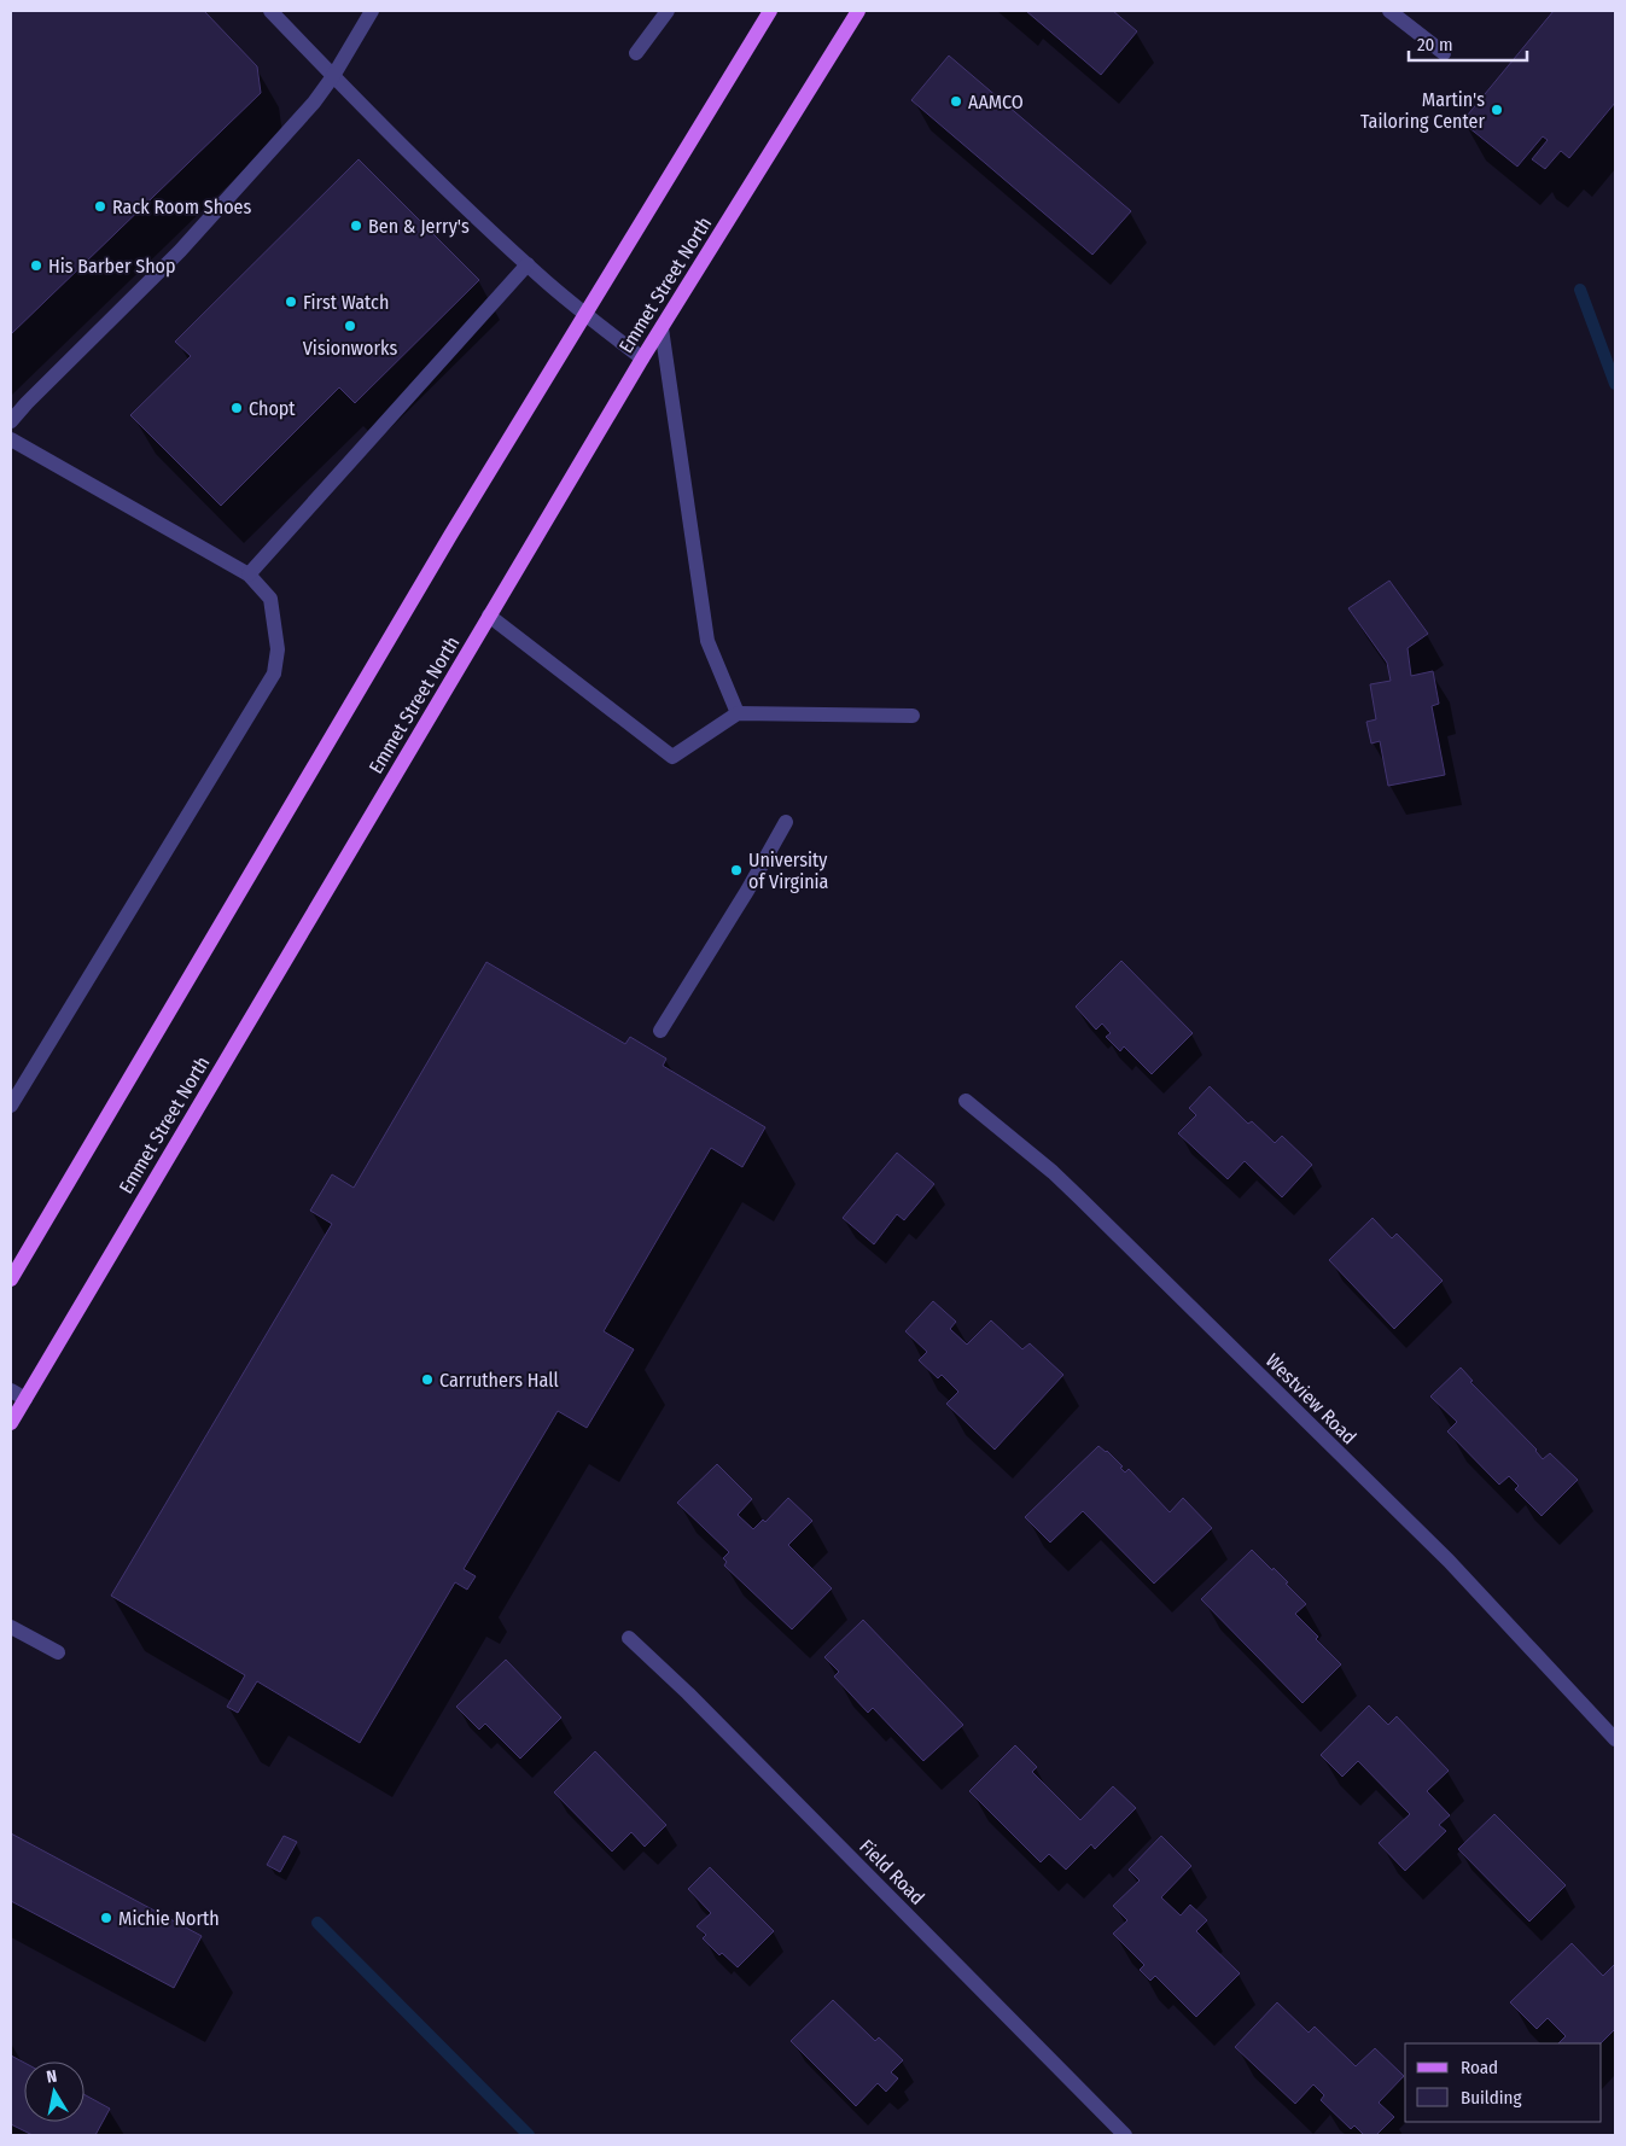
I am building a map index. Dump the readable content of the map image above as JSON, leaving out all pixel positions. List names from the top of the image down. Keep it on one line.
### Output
{"streets":{"main road":["Emmet Street North"],"street":["Westview Road","Field Road"]},"places":["AAMCO","Martin's Tailoring Center","Rack Room Shoes","Ben & Jerry's","His Barber Shop","First Watch","Visionworks","Chopt","University of Virginia","Carruthers Hall","Michie North"],"legend":["Road","Building"],"scale_bar":"20 m","north":"top"}
